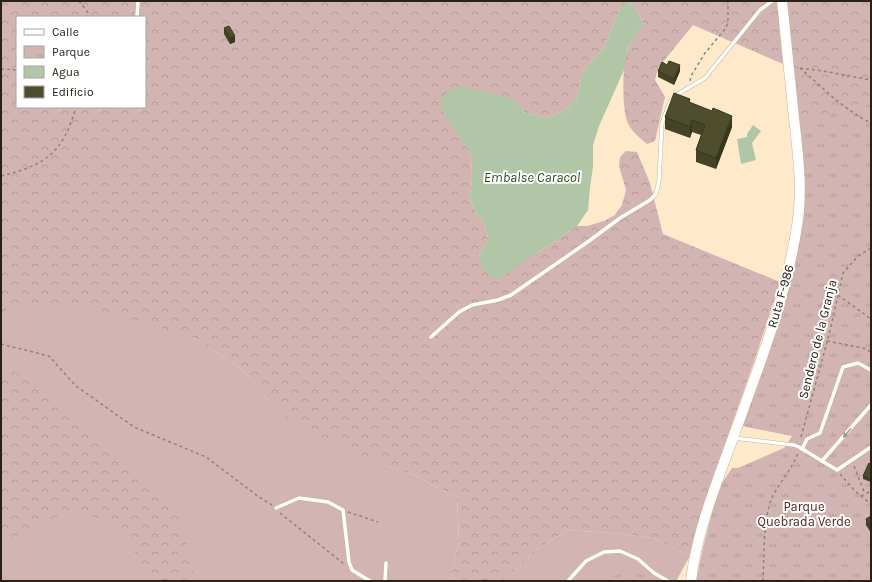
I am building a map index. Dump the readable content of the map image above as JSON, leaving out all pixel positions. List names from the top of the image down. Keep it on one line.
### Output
{"streets":{"main road":["Ruta F-986"],"path":["Sendero de la Granja"]},"water":["Embalse Caracol"],"parks":["Parque Quebrada Verde"],"legend":["Calle","Parque","Agua","Edificio"]}
